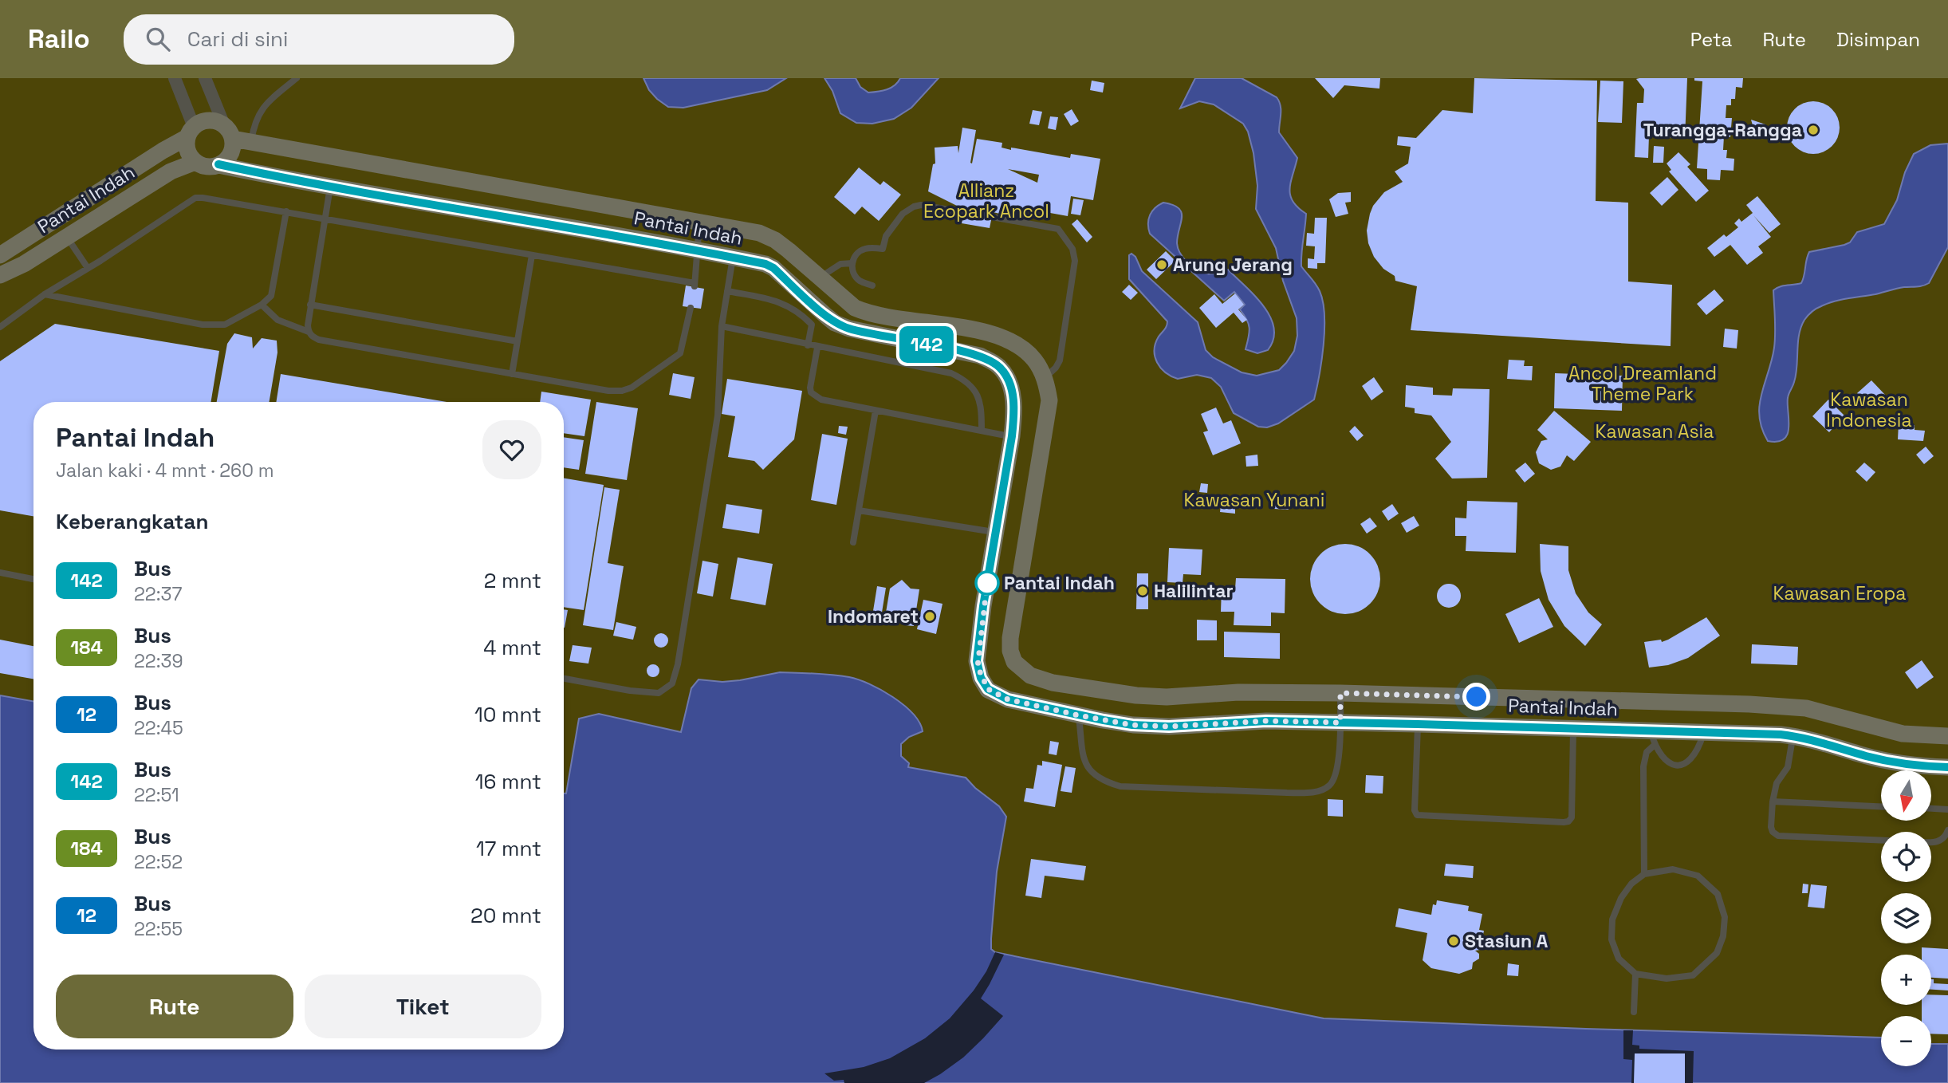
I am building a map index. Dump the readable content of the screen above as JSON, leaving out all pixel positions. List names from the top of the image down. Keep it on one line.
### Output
{"streets":{"street":["Pantai Indah"]},"parks":["Allianz Ecopark Ancol","Ancol Dreamland Theme Park","Kawasan Indonesia","Kawasan Asia","Kawasan Yunani","Kawasan Eropa"],"places":["Turangga-Rangga","Arung Jerang","Pantai Indah","Halilintar","Indomaret","Stasiun A"],"lines":["bus line 142"],"north":"bottom","page":{"header":"Railo","search":"Cari di sini","nav":["Peta","Rute","Disimpan"],"on_map":"142","heading":[["Pantai Indah","Jalan kaki · 4 mnt · 260 m"],"Keberangkatan"],"list":[{"mark":"142","name":"Bus","note":"22:37","value":"2 mnt"},{"mark":"184","name":"Bus","note":"22:39","value":"4 mnt"},{"mark":"12","name":"Bus","note":"22:45","value":"10 mnt"},{"mark":"142","name":"Bus","note":"22:51","value":"16 mnt"},{"mark":"184","name":"Bus","note":"22:52","value":"17 mnt"},{"mark":"12","name":"Bus","note":"22:55","value":"20 mnt"}],"map_buttons":["+","−"],"buttons":["Rute","Tiket"]}}
